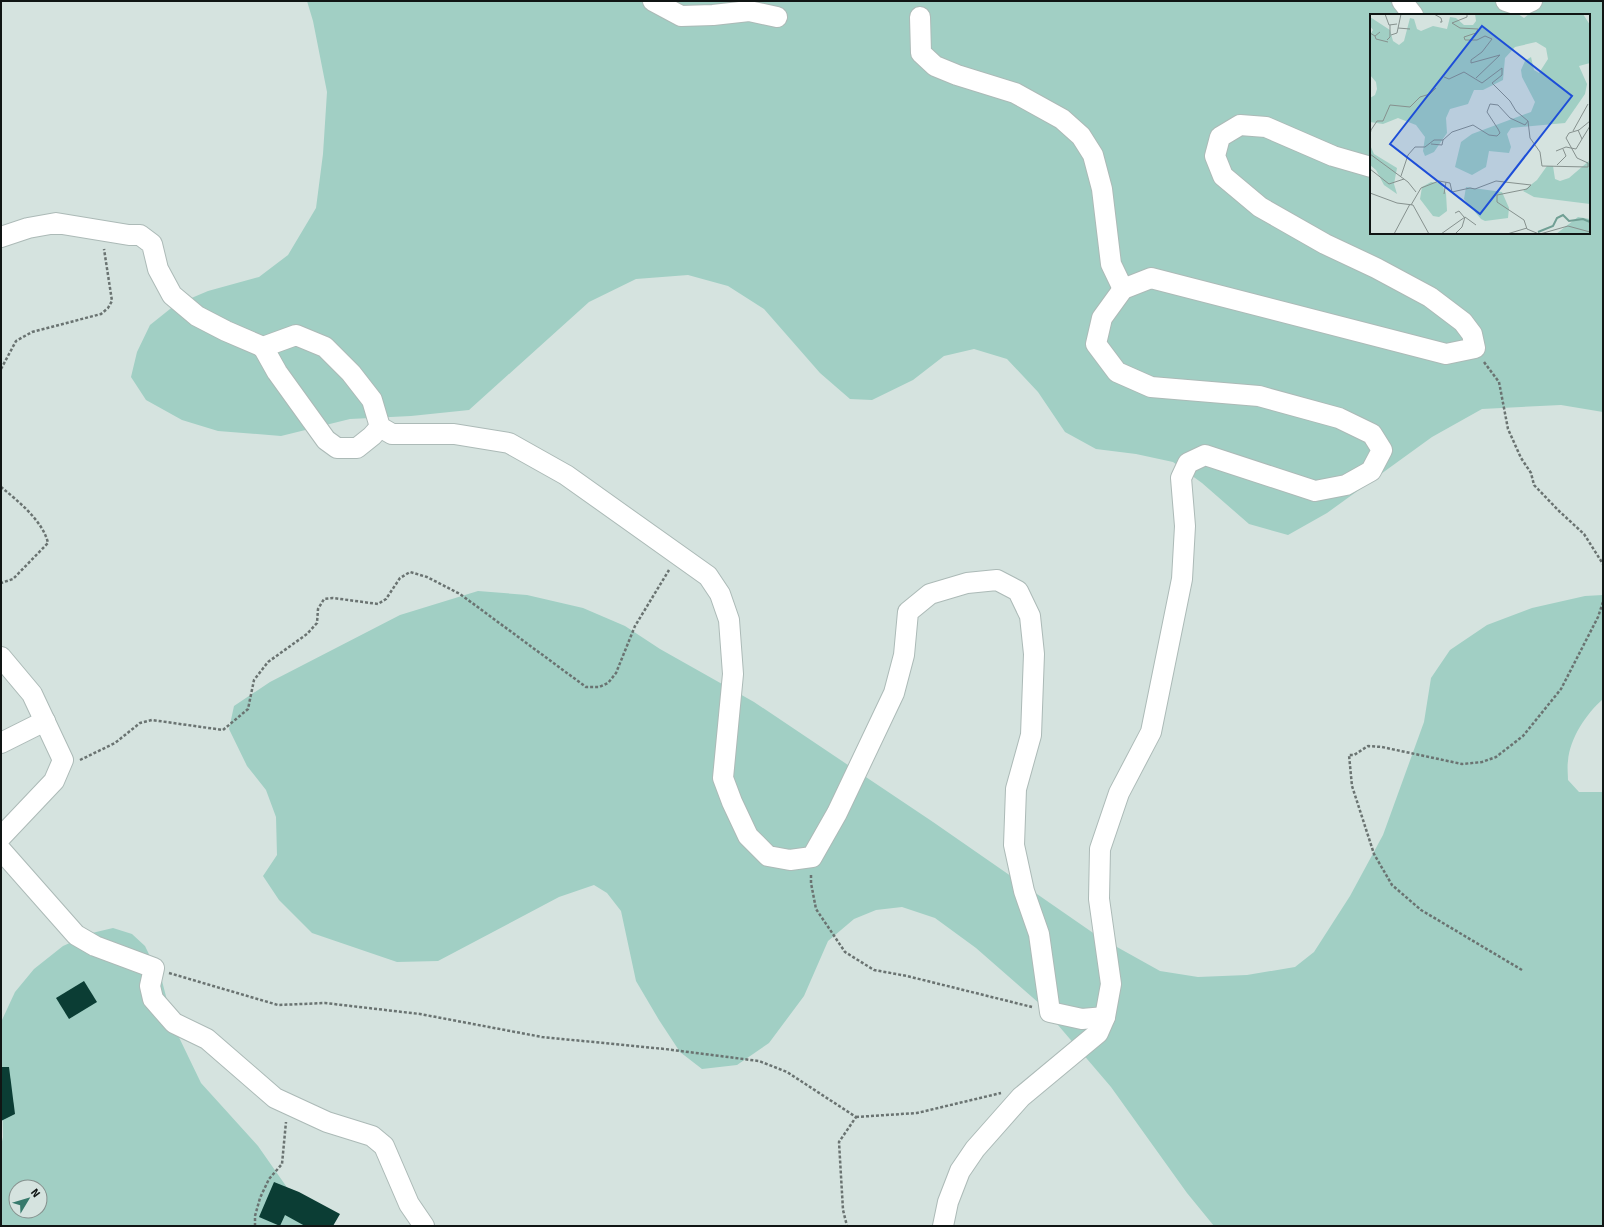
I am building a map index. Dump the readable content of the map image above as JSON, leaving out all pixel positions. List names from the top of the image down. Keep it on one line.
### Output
{"north":"top right"}
